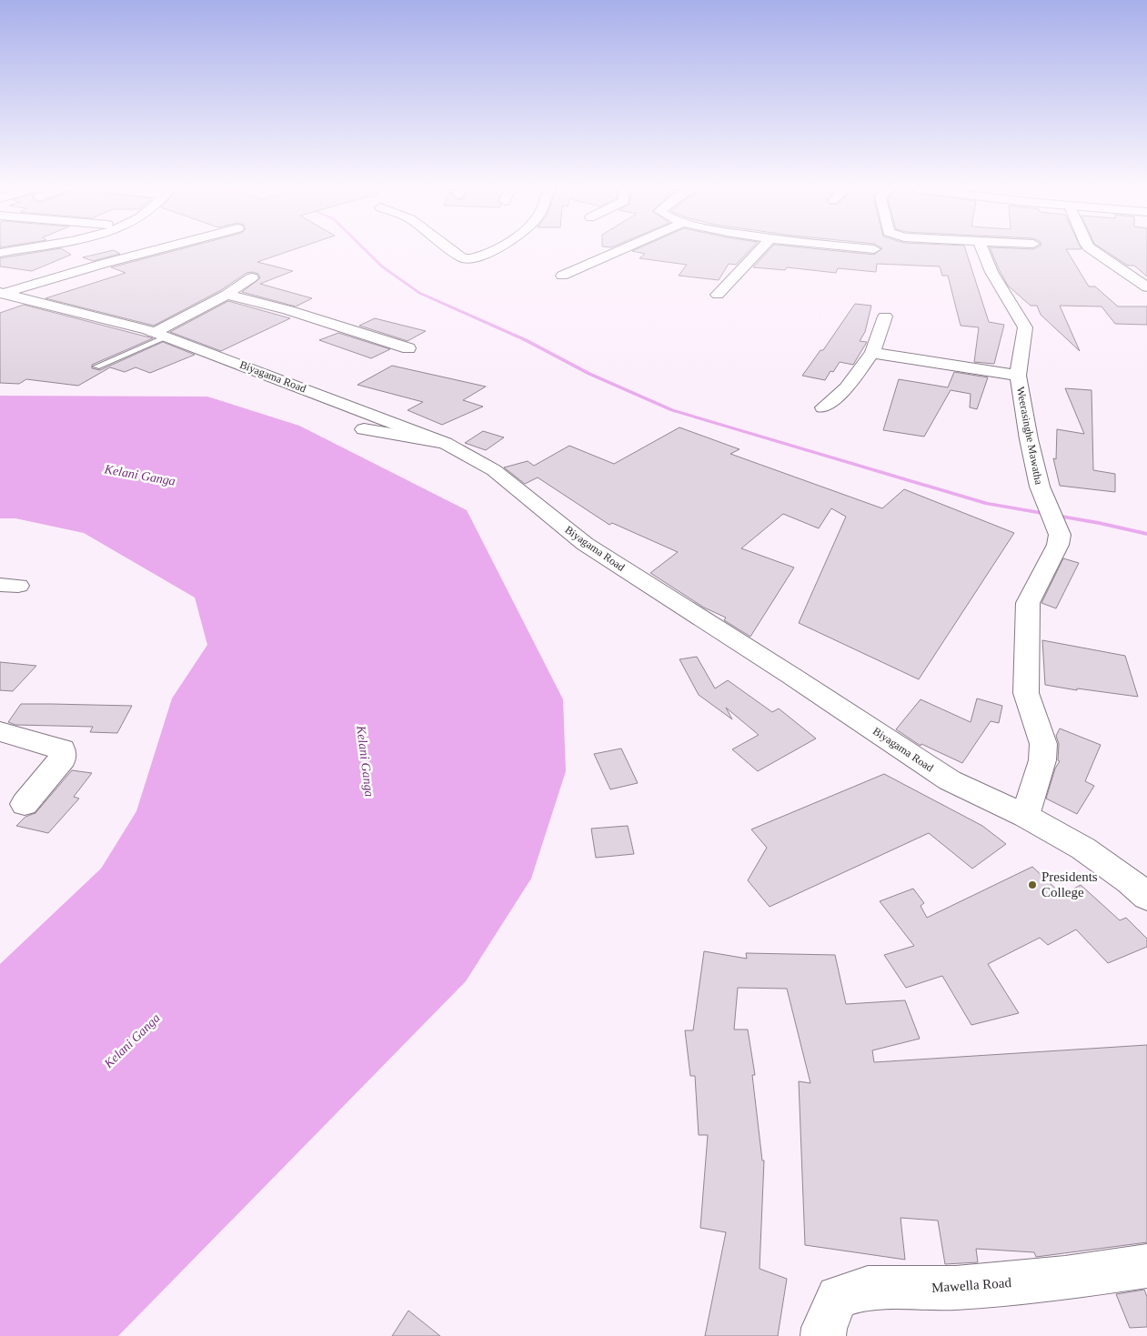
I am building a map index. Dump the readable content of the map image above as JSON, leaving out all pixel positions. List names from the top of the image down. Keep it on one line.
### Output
{"streets":{"street":["Biyagama Road","Weerasinghe Mawatha","Mawella Road"]},"crossings":[["Biyagama Road","Weerasinghe Mawatha"]],"water":["Kelani Ganga"],"places":["Presidents College"]}
